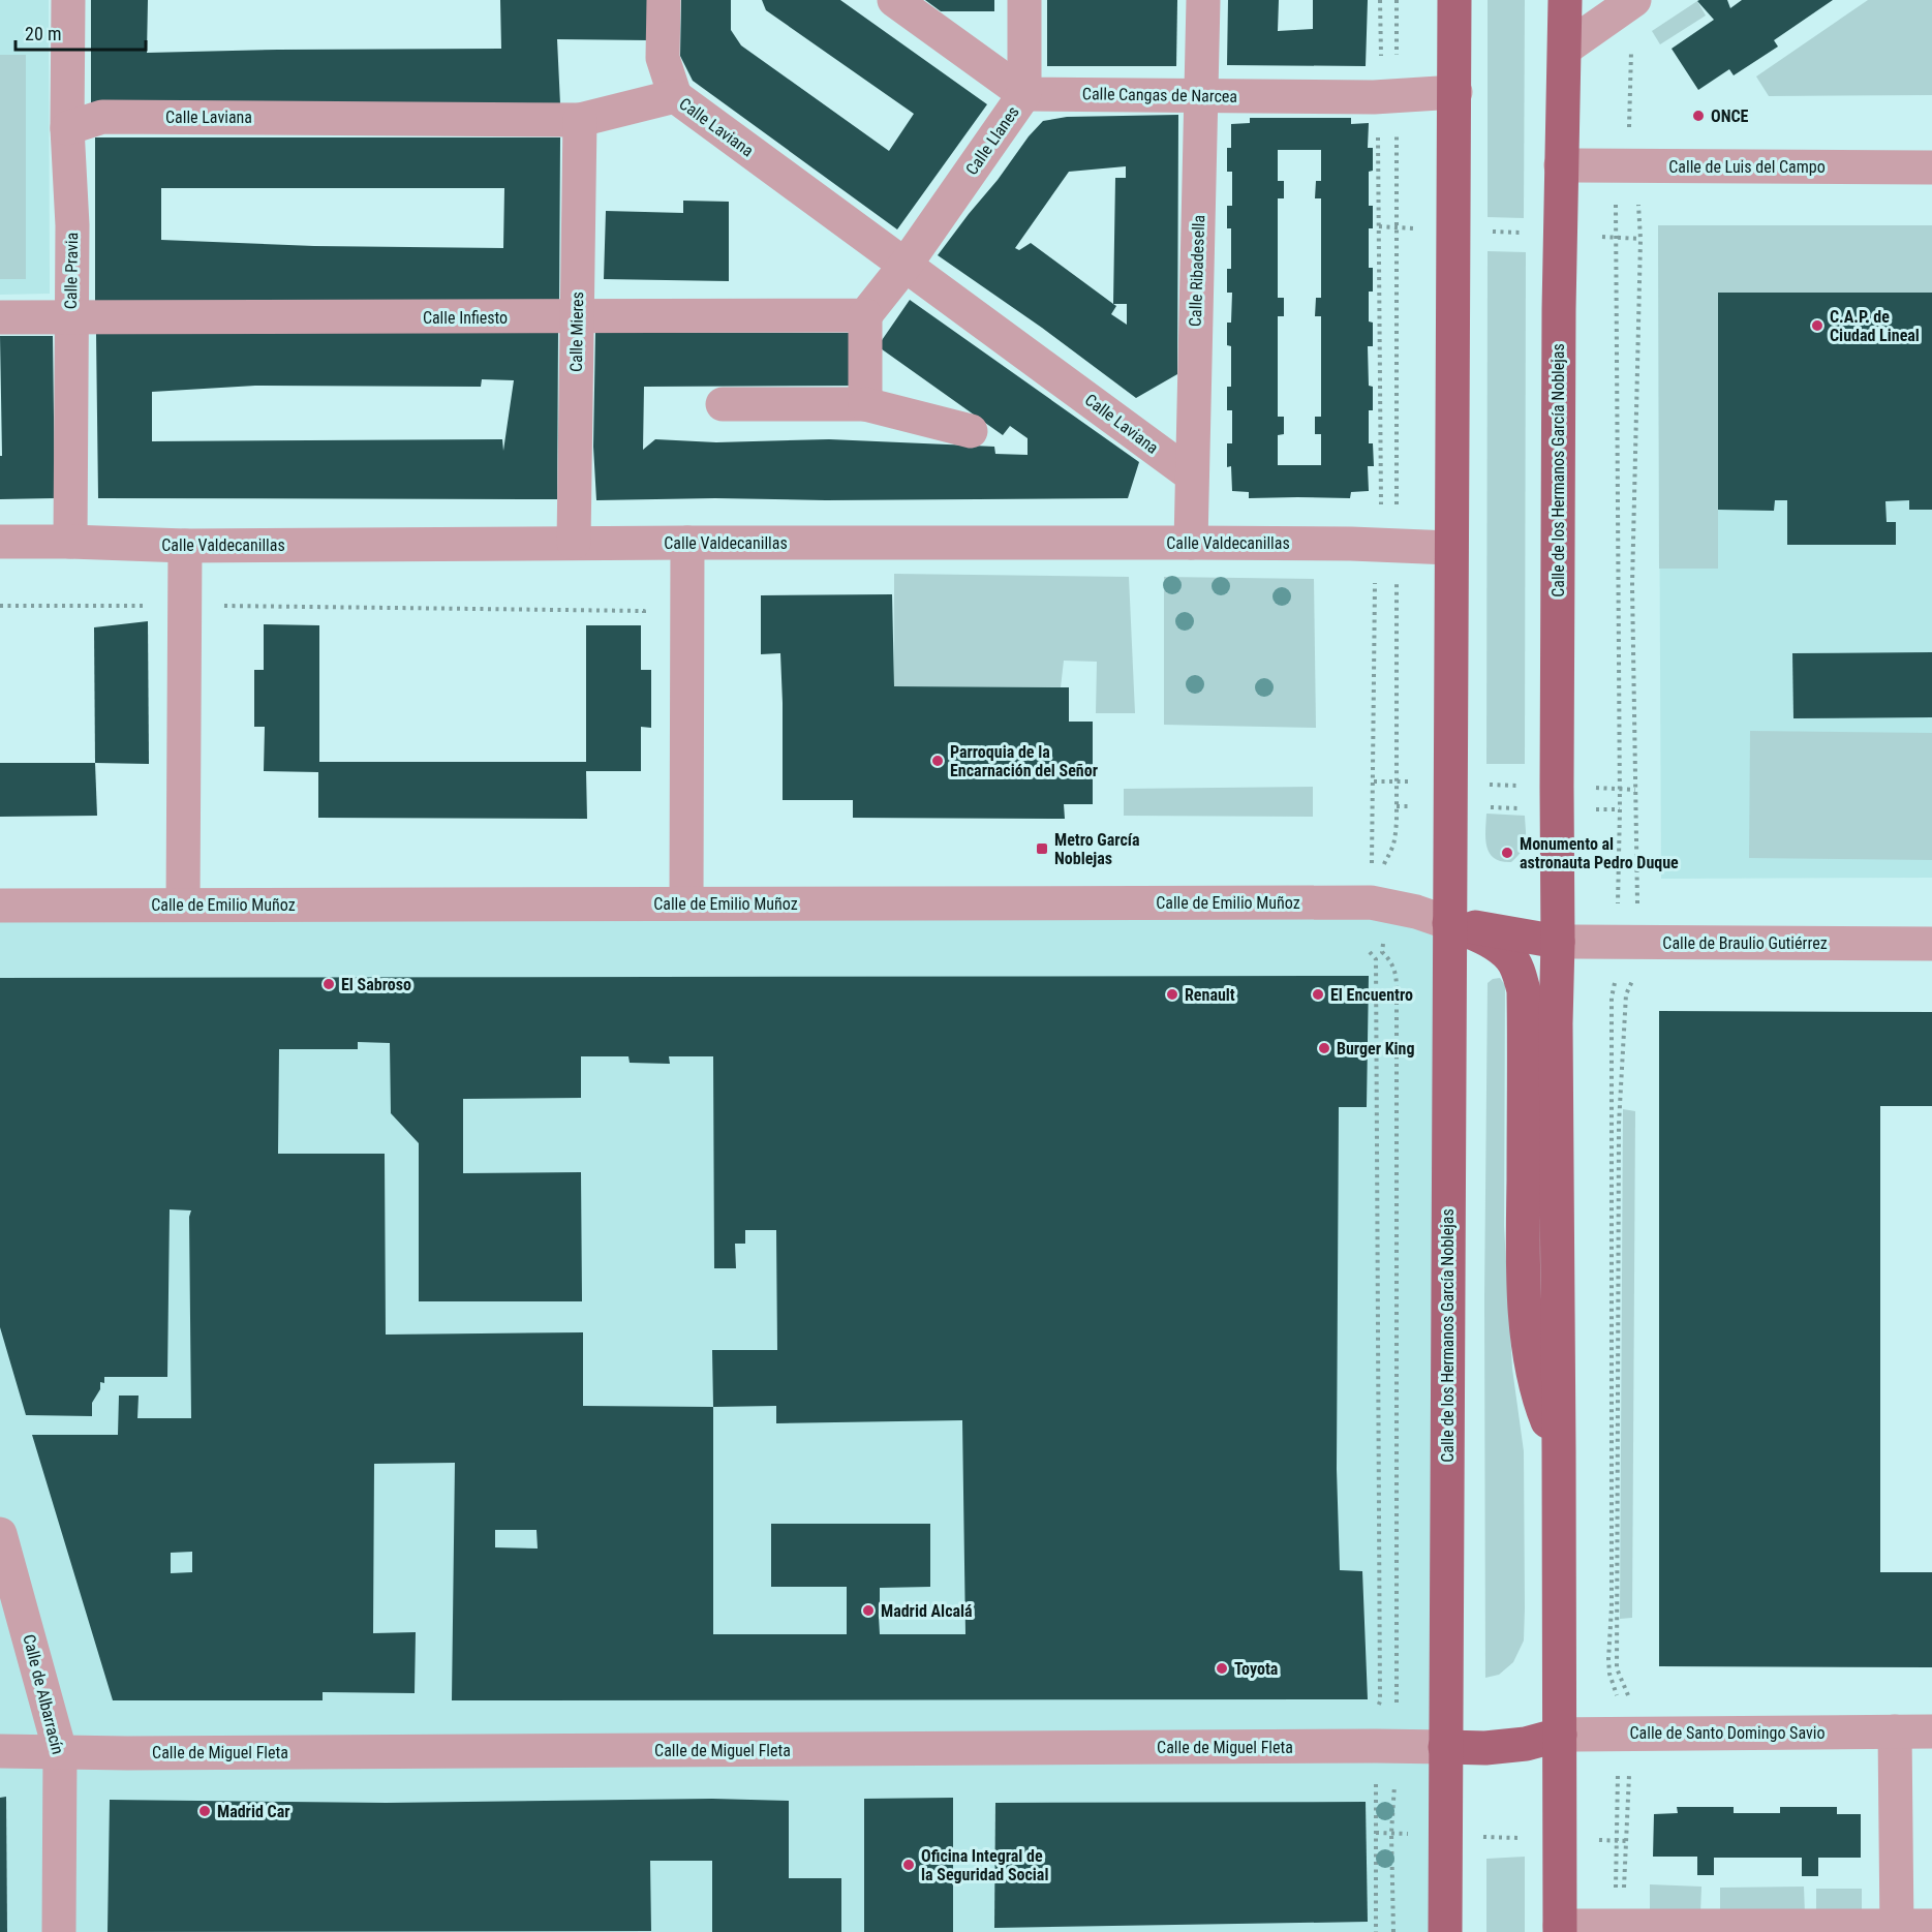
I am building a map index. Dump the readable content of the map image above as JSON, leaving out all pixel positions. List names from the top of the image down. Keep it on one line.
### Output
{"streets":{"main road":["Calle de los Hermanos García Noblejas"],"street":["Calle Cangas de Narcea","Calle Laviana","Calle Llanes","Calle de Luis del Campo","Calle Pravia","Calle Ribadesella","Calle Infiesto","Calle Mieres","Calle Valdecanillas","Calle de Emilio Muñoz","Calle de Braulio Gutiérrez","Calle de Albarracín","Calle de Santo Domingo Savio","Calle de Miguel Fleta"]},"crossings":[["Calle Cangas de Narcea","Calle Llanes"],["Calle Cangas de Narcea","Calle Ribadesella"],["Calle Cangas de Narcea","Calle de los Hermanos García Noblejas"],["Calle Laviana","Calle Llanes"],["Calle Laviana","Calle Pravia"],["Calle Laviana","Calle Ribadesella"],["Calle Laviana","Calle Mieres"],["Calle de Luis del Campo","Calle de los Hermanos García Noblejas"],["Calle Pravia","Calle Infiesto"],["Calle Pravia","Calle Valdecanillas"],["Calle Ribadesella","Calle Valdecanillas"],["Calle Infiesto","Calle Mieres"],["Calle Mieres","Calle Valdecanillas"],["Calle de los Hermanos García Noblejas","Calle Valdecanillas"],["Calle de los Hermanos García Noblejas","Calle de Emilio Muñoz"],["Calle de los Hermanos García Noblejas","Calle de Braulio Gutiérrez"],["Calle de los Hermanos García Noblejas","Calle de Santo Domingo Savio"],["Calle de los Hermanos García Noblejas","Calle de Miguel Fleta"],["Calle de Albarracín","Calle de Miguel Fleta"]],"places":{"other":["ONCE","C.A.P. de Ciudad Lineal","Parroquia de la Encarnación del Señor","Monumento al astronauta Pedro Duque","El Sabroso","Renault","El Encuentro","Burger King","Madrid Alcalá","Toyota","Madrid Car","Oficina Integral de la Seguridad Social"],"transit":["Metro García Noblejas"]},"scale_bar":"20 m"}
